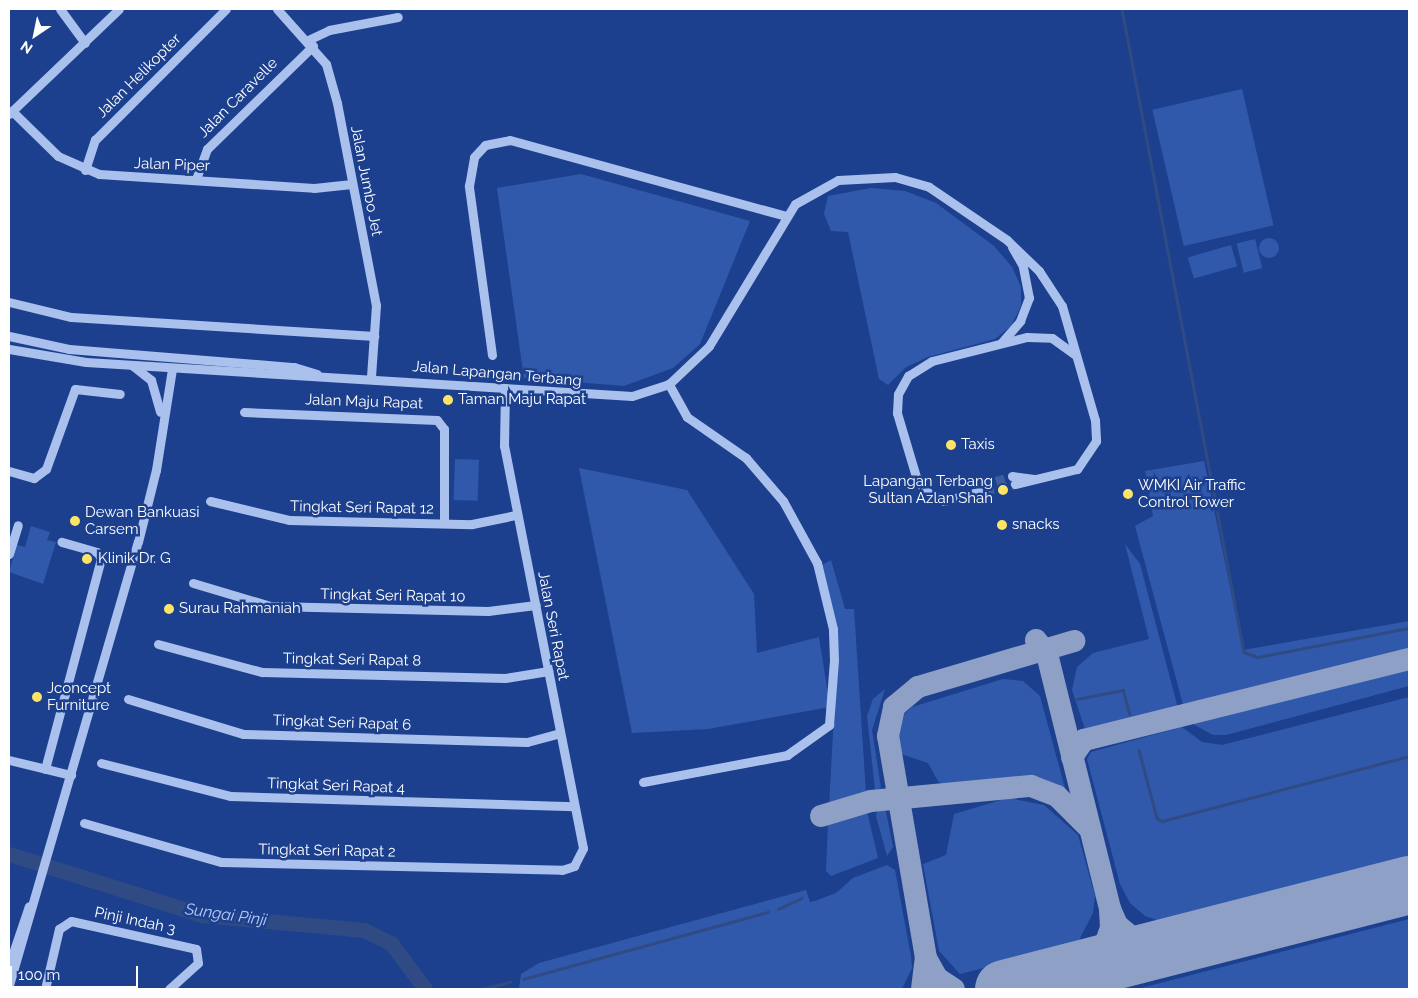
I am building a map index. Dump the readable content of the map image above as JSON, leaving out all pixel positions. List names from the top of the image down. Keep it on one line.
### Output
{"streets":{"street":["Jalan Helikopter","Jalan Caravelle","Jalan Piper","Jalan Jumbo Jet","Jalan Lapangan Terbang","Jalan Maju Rapat","Tingkat Seri Rapat 12","Tingkat Seri Rapat 10","Jalan Seri Rapat","Tingkat Seri Rapat 8","Tingkat Seri Rapat 6","Tingkat Seri Rapat 4","Tingkat Seri Rapat 2","Pinji Indah 3"]},"crossings":[["Jalan Helikopter","Jalan Piper"],["Jalan Caravelle","Jalan Piper"],["Jalan Caravelle","Jalan Jumbo Jet"],["Jalan Piper","Jalan Jumbo Jet"],["Jalan Jumbo Jet","Jalan Lapangan Terbang"],["Jalan Lapangan Terbang","Jalan Seri Rapat"],["Jalan Maju Rapat","Tingkat Seri Rapat 12"],["Tingkat Seri Rapat 12","Jalan Seri Rapat"],["Tingkat Seri Rapat 10","Jalan Seri Rapat"],["Jalan Seri Rapat","Tingkat Seri Rapat 8"],["Jalan Seri Rapat","Tingkat Seri Rapat 6"],["Jalan Seri Rapat","Tingkat Seri Rapat 4"],["Jalan Seri Rapat","Tingkat Seri Rapat 2"]],"water":["Sungai Pinji"],"places":["Taman Maju Rapat","Taxis","Lapangan Terbang Sultan Azlan Shah","WMKI Air Traffic Control Tower","Dewan Bankuasi Carsem","snacks","Klinik Dr. G","Surau Rahmaniah","Jconcept Furniture"],"scale_bar":"100 m","north":"bottom left"}
